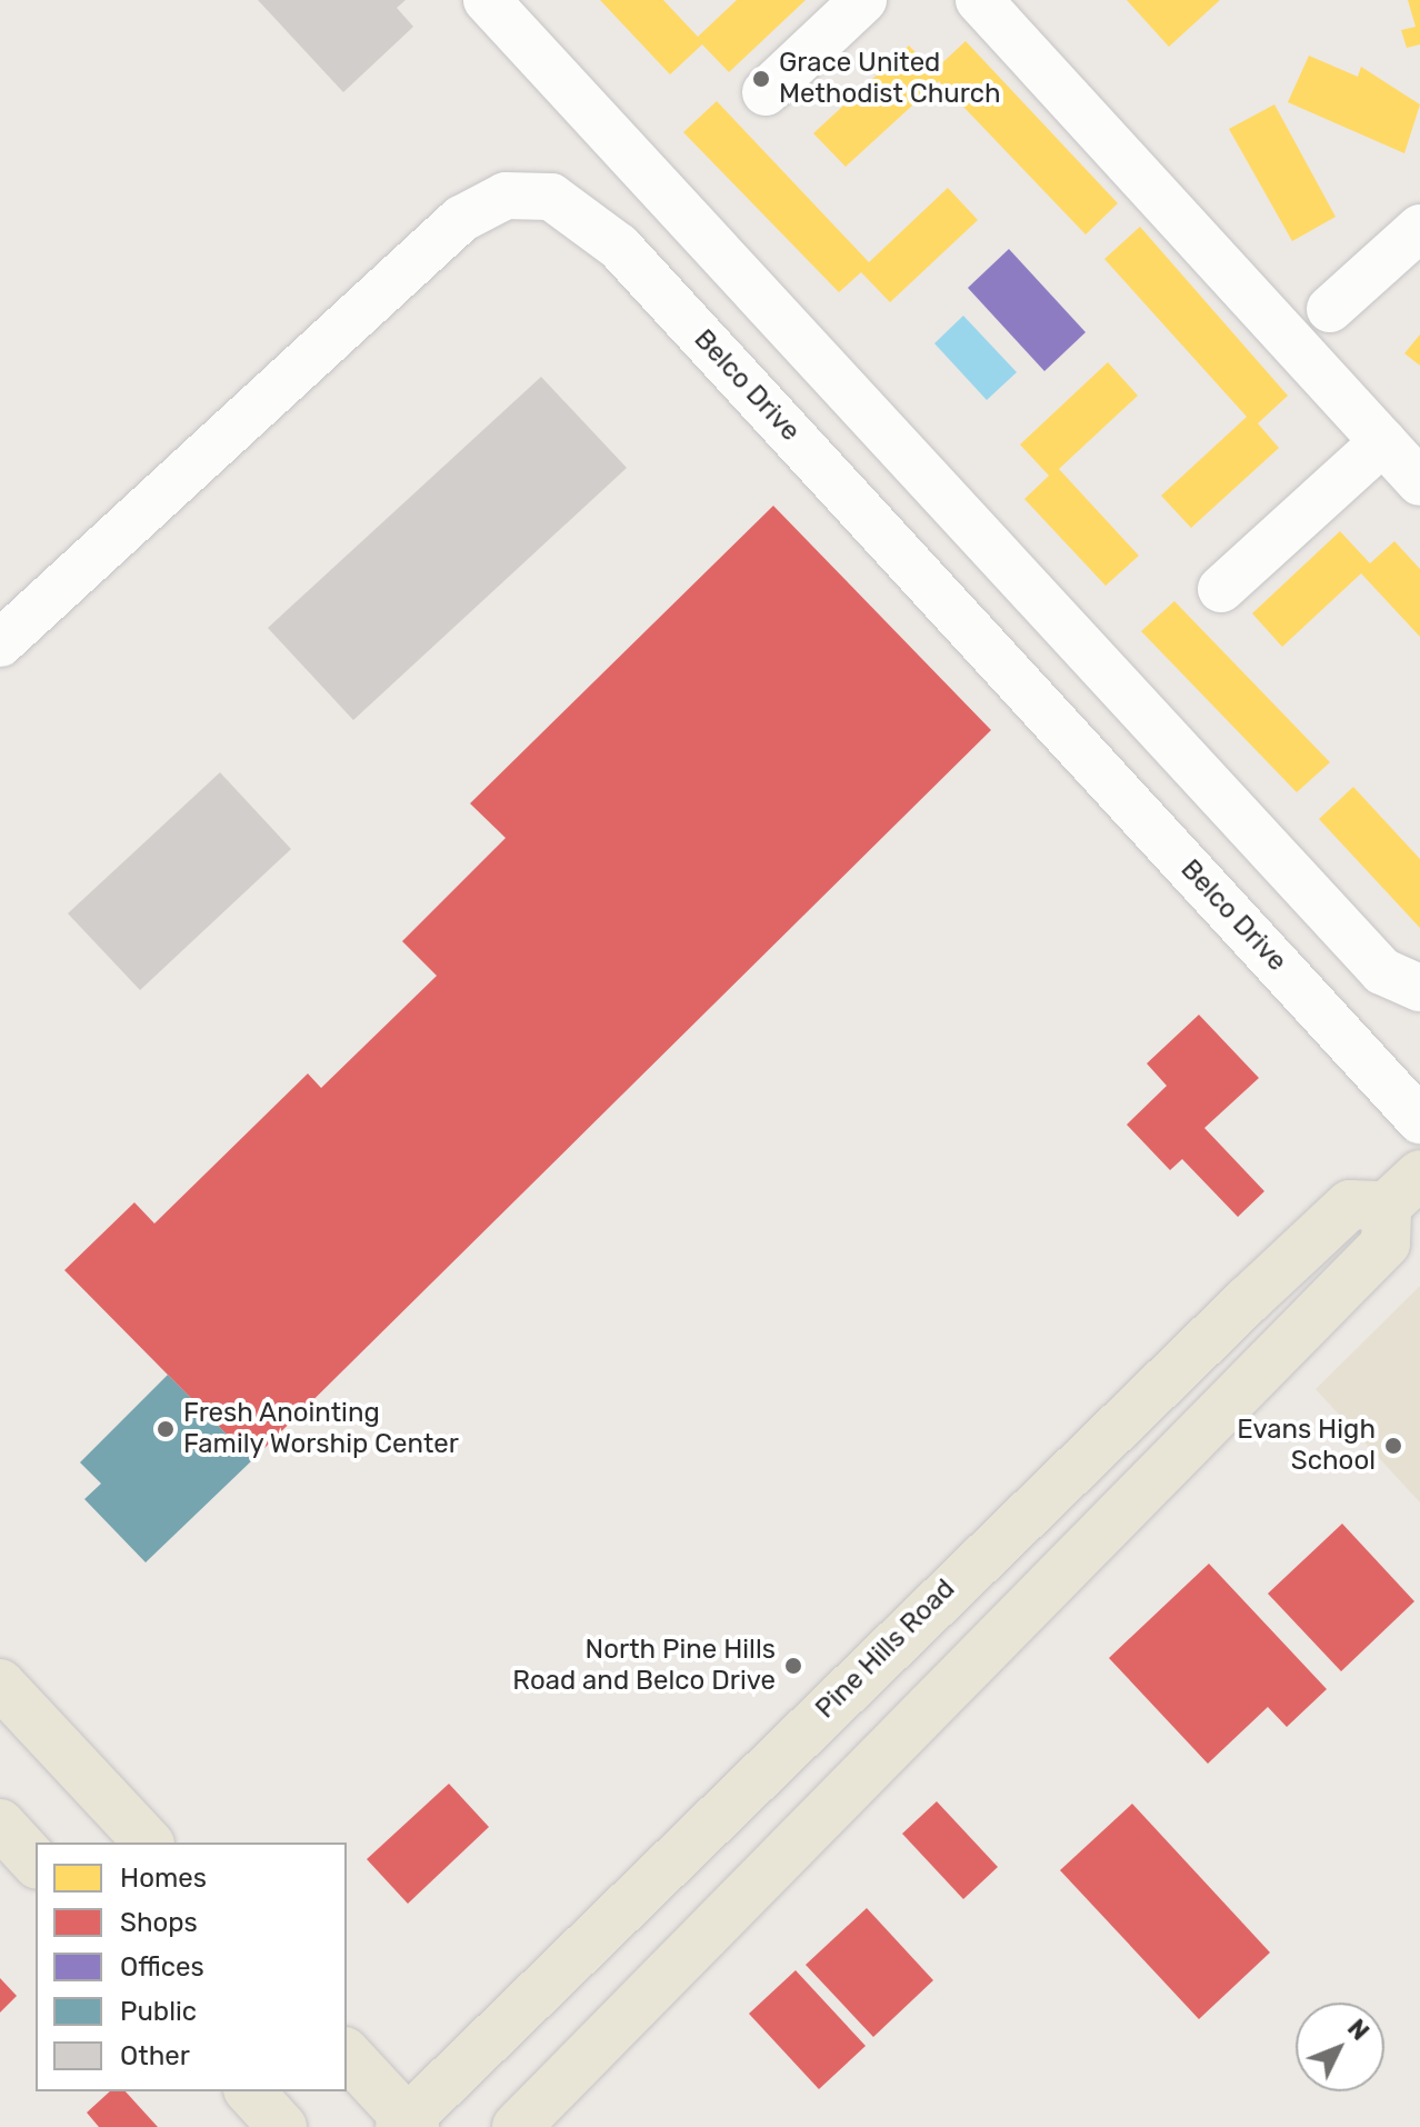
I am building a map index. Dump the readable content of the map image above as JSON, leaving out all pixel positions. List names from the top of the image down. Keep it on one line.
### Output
{"streets":{"main road":["Pine Hills Road"],"street":["Belco Drive"]},"places":["Grace United Methodist Church","Fresh Anointing Family Worship Center","Evans High School","North Pine Hills Road and Belco Drive"],"legend":["Homes","Shops","Offices","Public","Other"],"north":"top right"}
